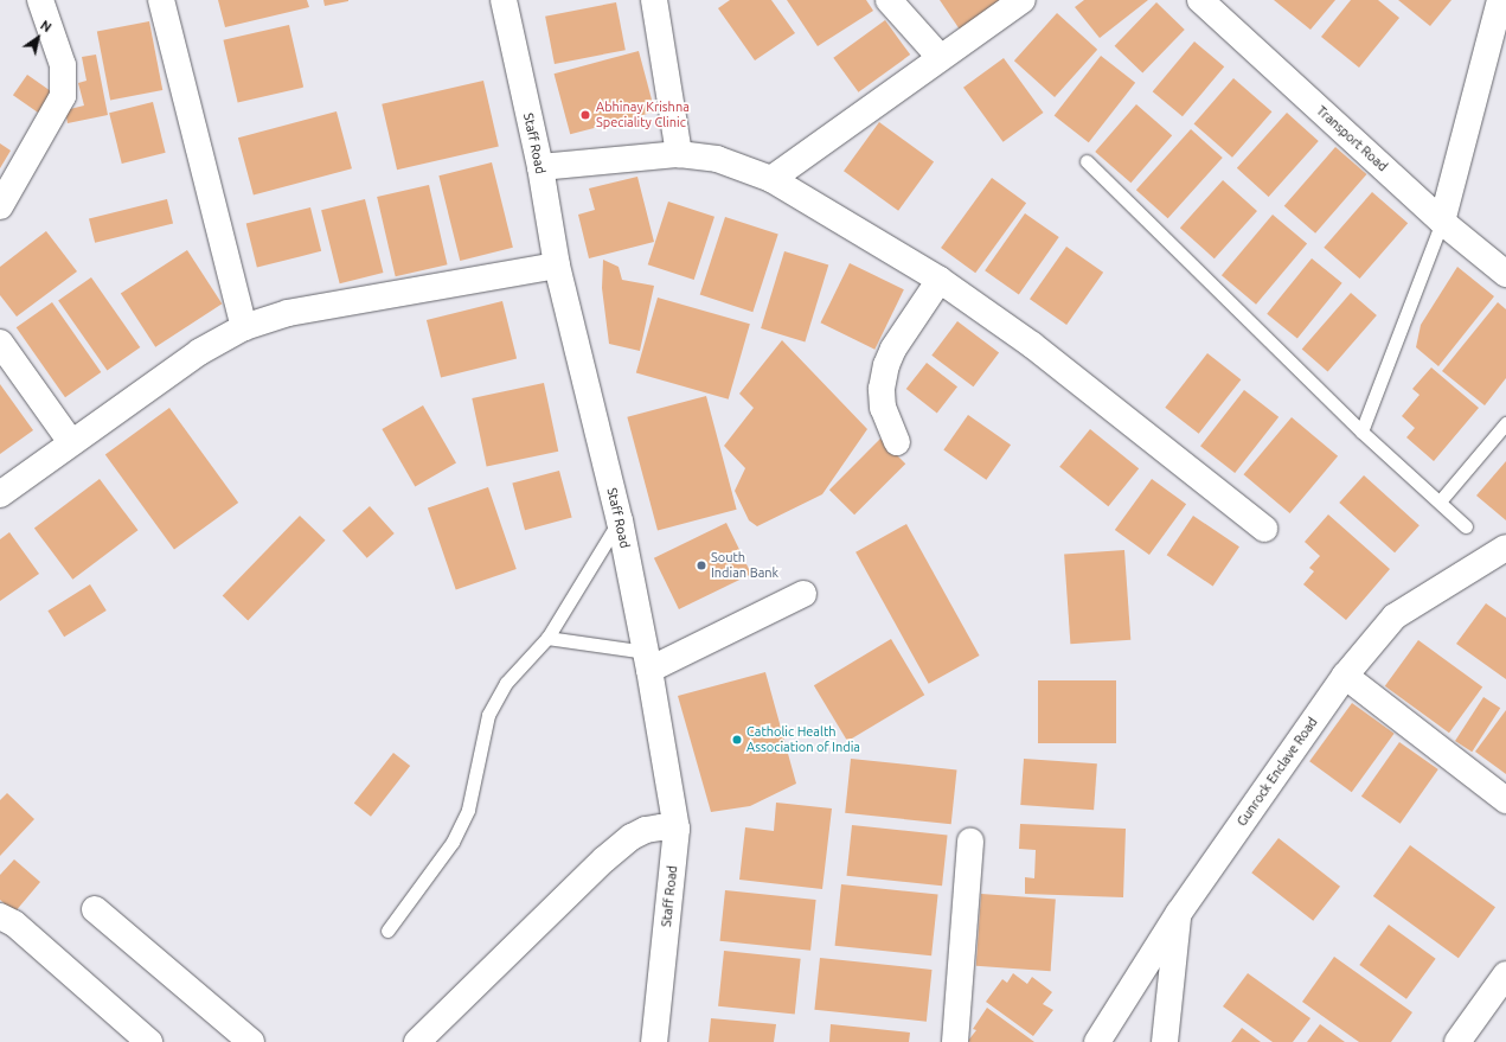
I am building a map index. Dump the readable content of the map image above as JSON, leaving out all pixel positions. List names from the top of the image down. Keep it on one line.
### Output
{"streets":{"street":["Transport Road","Staff Road","Gunrock Enclave Road"]},"places":["Abhinay Krishna Speciality Clinic","South Indian Bank","Catholic Health Association of India"],"north":"top right"}
